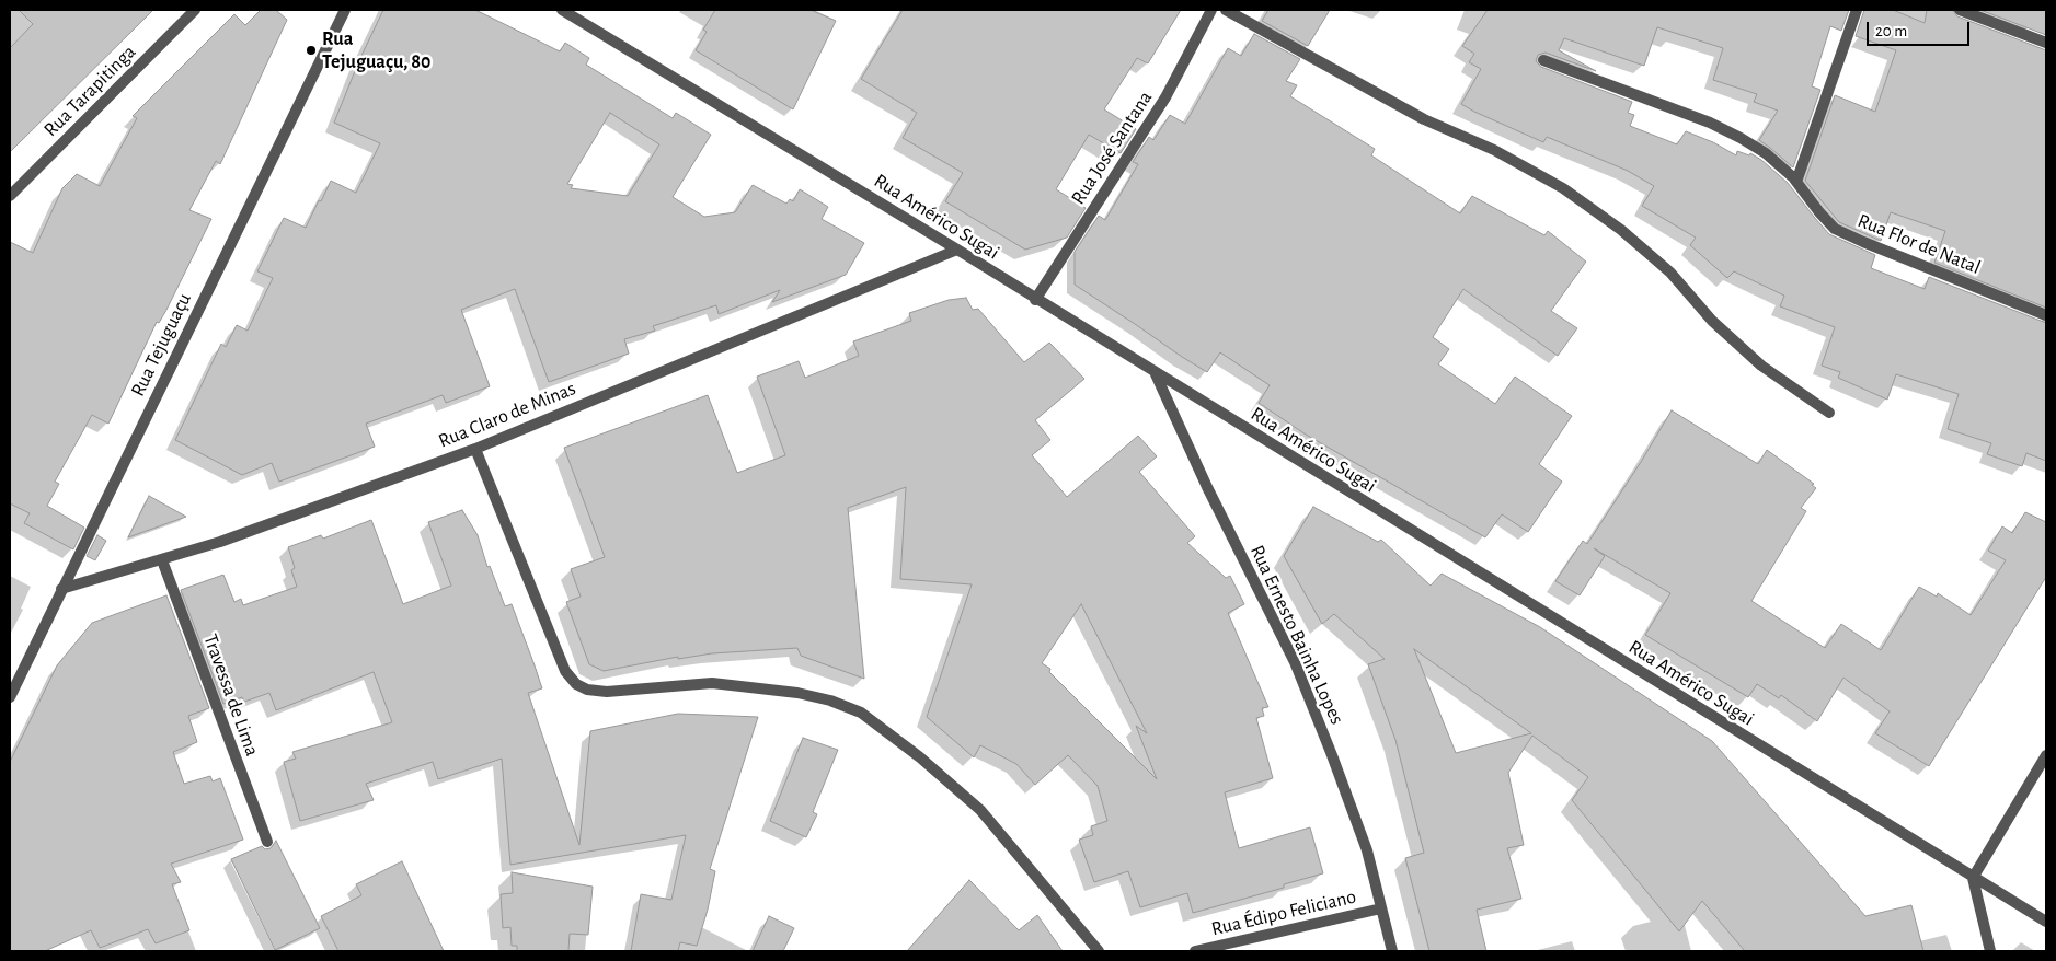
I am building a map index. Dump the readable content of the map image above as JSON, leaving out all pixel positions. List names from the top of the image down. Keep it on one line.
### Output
{"streets":{"street":["Rua Tarapitinga","Rua José Santana","Rua Américo Sugai","Rua Flor de Natal","Rua Tejuguaçu","Rua Claro de Minas","Rua Ernesto Bainha Lopes","Travessa de Lima","Rua Édipo Feliciano"]},"crossings":[["Rua José Santana","Rua Américo Sugai"],["Rua Américo Sugai","Rua Claro de Minas"],["Rua Américo Sugai","Rua Ernesto Bainha Lopes"],["Rua Tejuguaçu","Rua Claro de Minas"],["Rua Claro de Minas","Travessa de Lima"],["Rua Ernesto Bainha Lopes","Rua Édipo Feliciano"]],"places":["Rua Tejuguaçu, 80"],"scale_bar":"20 m"}
